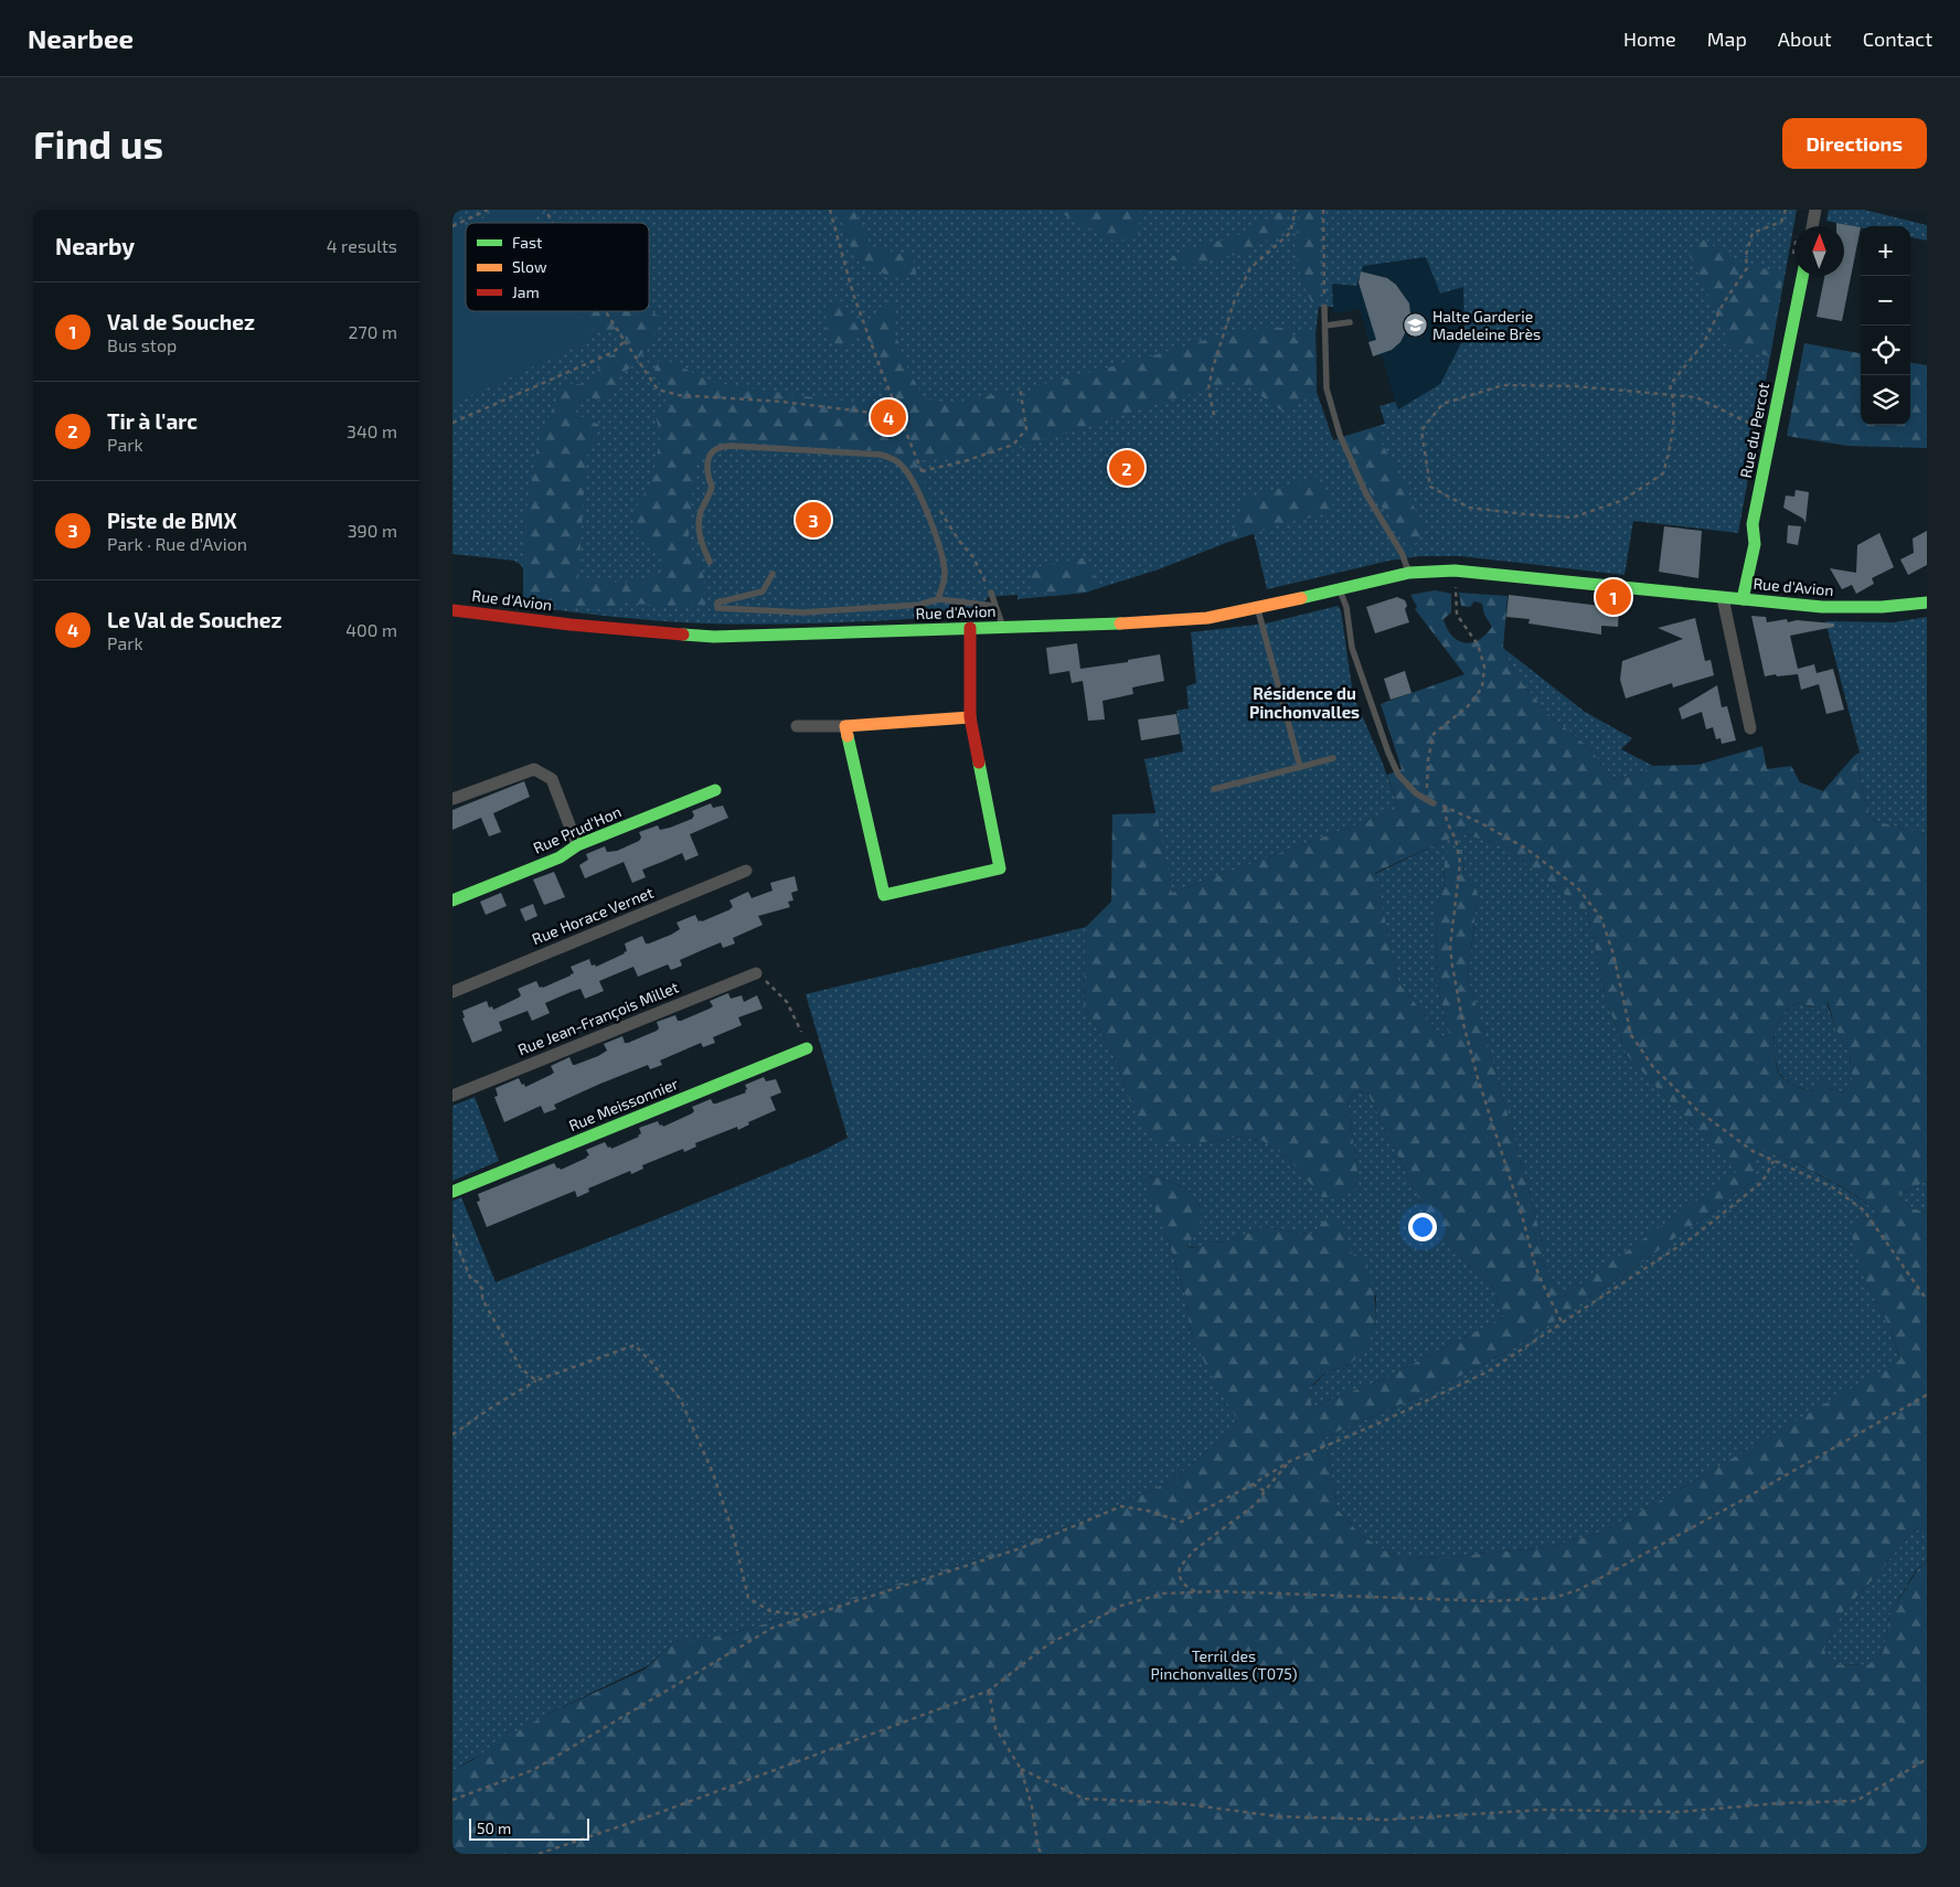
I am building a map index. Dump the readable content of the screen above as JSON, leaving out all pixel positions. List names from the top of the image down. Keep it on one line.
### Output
{"streets":{"street":["Rue du Percot","Rue d'Avion","Rue Prud'Hon","Rue Horace Vernet","Rue Jean-François Millet","Rue Meissonnier"]},"crossings":[["Rue du Percot","Rue d'Avion"]],"districts":["Résidence du Pinchonvalles"],"parks":["Terril des Pinchonvalles (T075)"],"places":{"school or university":["Halte Garderie Madeleine Brès"]},"legend":["Fast","Slow","Jam"],"scale_bar":"50 m","north":"top","page":{"header":"Nearbee","nav":["Home","Map","About","Contact"],"buttons":"Directions","title":"Find us","heading":["Nearby","4 results"],"map_buttons":["+","−"],"list":[{"mark":"1","name":"Val de Souchez","note":"Bus stop","value":"270 m"},{"mark":"2","name":"Tir à l'arc","note":"Park","value":"340 m"},{"mark":"3","name":"Piste de BMX","note":"Park · Rue d'Avion","value":"390 m"},{"mark":"4","name":"Le Val de Souchez","note":"Park","value":"400 m"}],"pins":["4","2","3","1"],"scale":"50 m"}}
